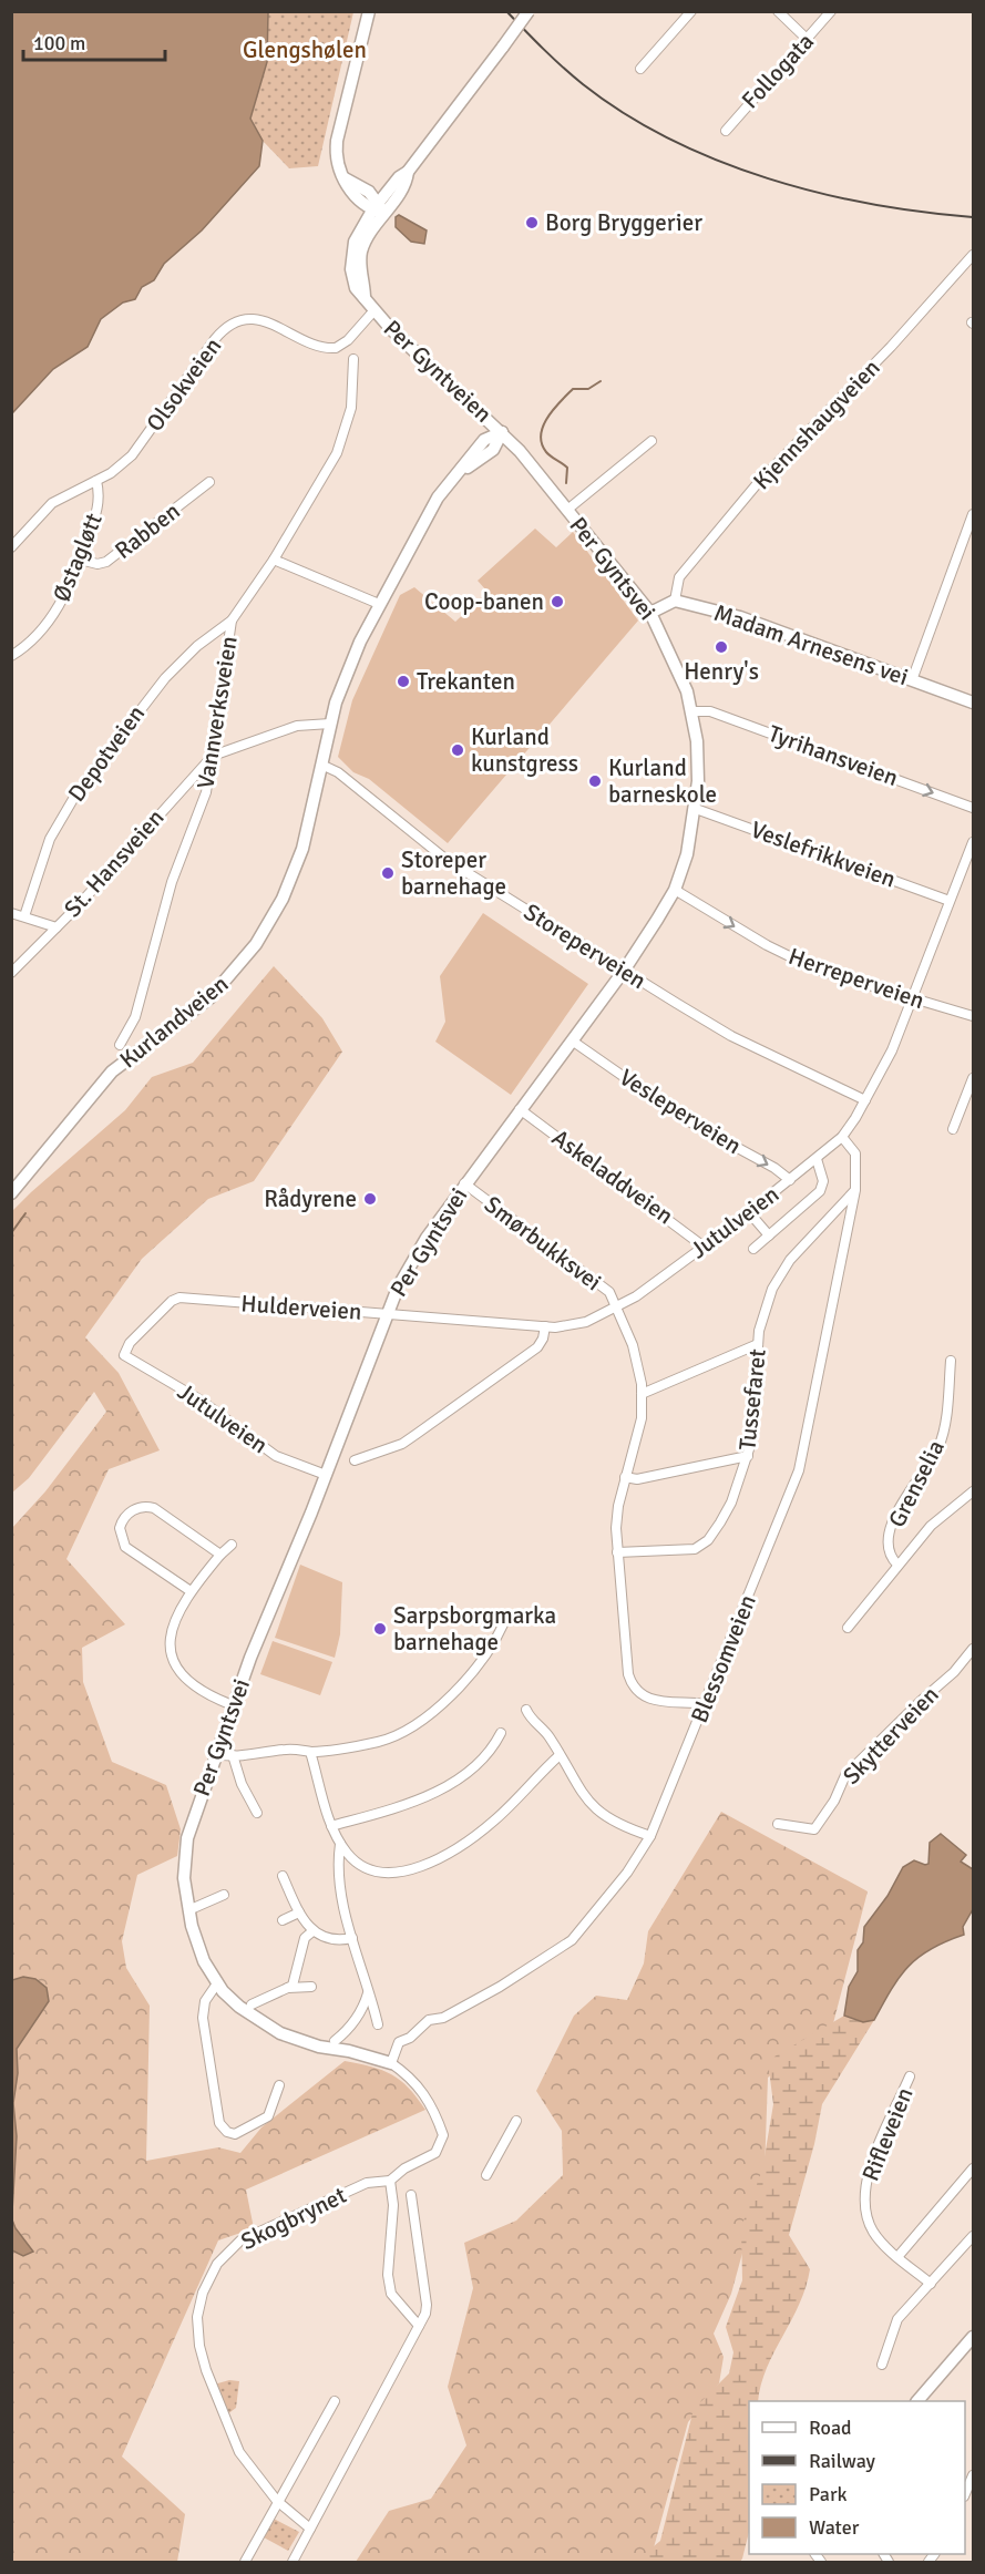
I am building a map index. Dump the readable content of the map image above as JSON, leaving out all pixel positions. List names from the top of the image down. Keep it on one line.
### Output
{"streets":{"street":["Follogata","Per Gyntveien","Olsokveien","Kjennshaugveien","Rabben","Østagløtt","Per Gyntsvei","Madam Arnesens vei","Vannverksveien","Depotveien","Tyrihansveien","Veslefrikkveien","St. Hansveien","Storeperveien","Herreperveien","Kurlandveien","Vesleperveien","Askeladdveien","Jutulveien","Smørbukksvei","Hulderveien","Tussefaret","Grenselia","Blessomveien","Skytterveien","Rifleveien","Skogbrynet"]},"crossings":[["Per Gyntveien","Olsokveien"],["Per Gyntveien","Per Gyntsvei"],["Per Gyntveien","Kurlandveien"],["Olsokveien","Østagløtt"],["Kjennshaugveien","Madam Arnesens vei"],["Rabben","Østagløtt"],["Per Gyntsvei","Tyrihansveien"],["Per Gyntsvei","Veslefrikkveien"],["Per Gyntsvei","Storeperveien"],["Per Gyntsvei","Herreperveien"],["Per Gyntsvei","Kurlandveien"],["Per Gyntsvei","Vesleperveien"],["Per Gyntsvei","Askeladdveien"],["Per Gyntsvei","Jutulveien"],["Per Gyntsvei","Smørbukksvei"],["Per Gyntsvei","Hulderveien"],["Per Gyntsvei","Blessomveien"],["Per Gyntsvei","Skogbrynet"],["Vannverksveien","Depotveien"],["Vannverksveien","St. Hansveien"],["Veslefrikkveien","Jutulveien"],["St. Hansveien","Kurlandveien"],["Storeperveien","Kurlandveien"],["Storeperveien","Jutulveien"],["Herreperveien","Jutulveien"],["Vesleperveien","Jutulveien"],["Askeladdveien","Jutulveien"],["Jutulveien","Smørbukksvei"],["Jutulveien","Hulderveien"],["Jutulveien","Blessomveien"],["Smørbukksvei","Tussefaret"],["Smørbukksvei","Blessomveien"],["Tussefaret","Blessomveien"],["Blessomveien","Skogbrynet"]],"one_way":["Tyrihansveien","Herreperveien","Vesleperveien"],"parks":["Glengshølen"],"places":["Borg Bryggerier","Coop-banen","Henry's","Trekanten","Kurland kunstgress","Kurland barneskole","Storeper barnehage","Rådyrene","Sarpsborgmarka barnehage"],"legend":["Road","Railway","Park","Water"],"scale_bar":"100 m"}
